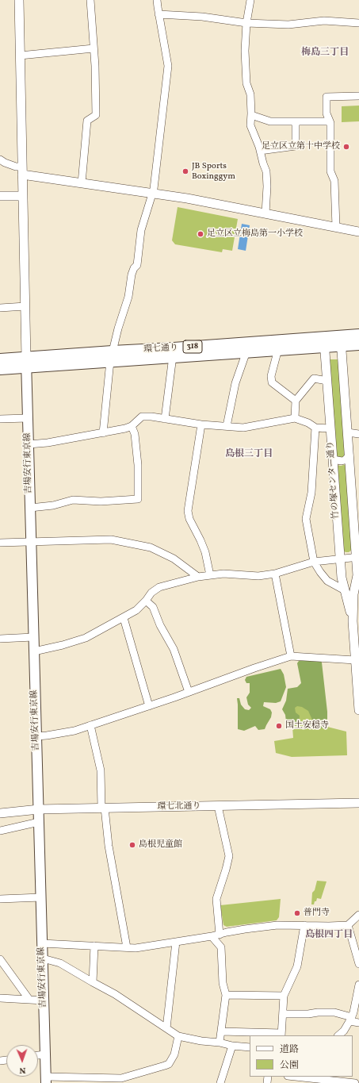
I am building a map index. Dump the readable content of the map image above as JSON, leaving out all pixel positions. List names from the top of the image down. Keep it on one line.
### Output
{"streets":{"main road":["318","環七通り","吉場安行東京線"],"street":["竹の塚センター通り","環七北通り"]},"crossings":[["環七通り","吉場安行東京線"],["環七通り","竹の塚センター通り"],["吉場安行東京線","環七北通り"]],"districts":["梅島三丁目","島根三丁目","島根四丁目"],"places":["足立区立第十中学校","JB Sports Boxinggym","足立区立梅島第一小学校","国土安穏寺","島根児童館","普門寺"],"legend":["道路","公園"],"north":"bottom"}
